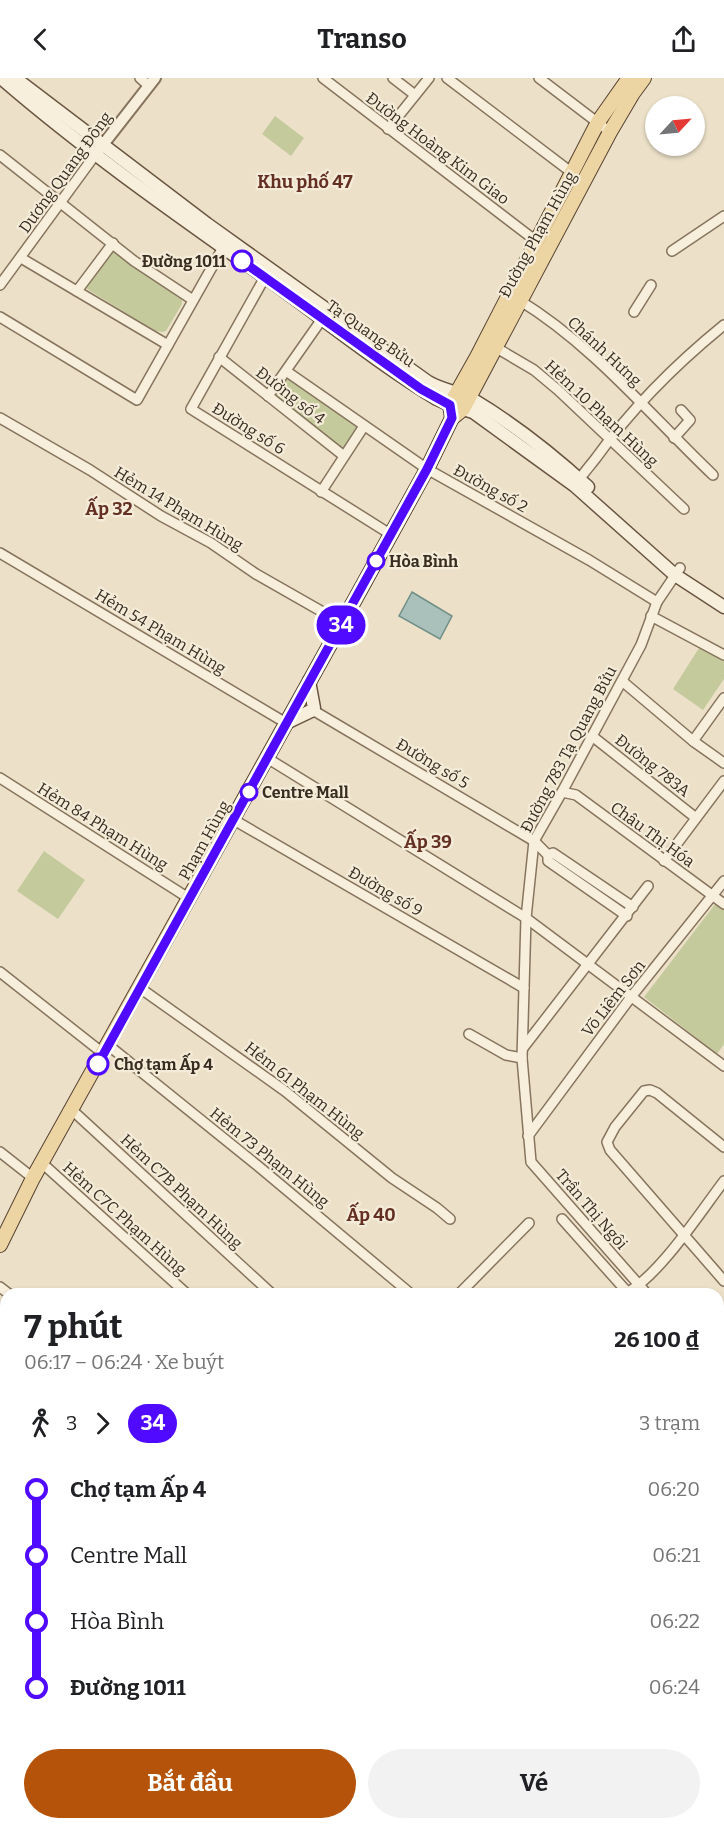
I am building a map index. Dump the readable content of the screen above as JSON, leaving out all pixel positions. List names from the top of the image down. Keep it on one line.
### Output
{"streets":{"main road":["Đường Phạm Hùng","Tạ Quang Bửu","Phạm Hùng"],"street":["Đường Hoàng Kim Giao","Dương Quang Đông","Chánh Hưng","Đường số 4","Hẻm 10 Phạm Hùng","Đường số 6","Đường số 2","Hẻm 14 Phạm Hùng","Hẻm 54 Phạm Hùng","Đường 783 Tạ Quang Bửu","Đường số 5","Đường 783A","Hẻm 84 Phạm Hùng","Châu Thị Hóa","Đường số 9","Võ Liêm Sơn","Hẻm 61 Phạm Hùng","Hẻm 73 Phạm Hùng","Hẻm C7B Phạm Hùng","Trần Thị Ngôi","Hẻm C7C Phạm Hùng"]},"crossings":[["Đường Hoàng Kim Giao","Đường Phạm Hùng"],["Dương Quang Đông","Tạ Quang Bửu"],["Đường Phạm Hùng","Tạ Quang Bửu"],["Đường Phạm Hùng","Chánh Hưng"],["Đường Phạm Hùng","Hẻm 10 Phạm Hùng"],["Đường Phạm Hùng","Phạm Hùng"],["Tạ Quang Bửu","Đường số 6"],["Tạ Quang Bửu","Đường 783 Tạ Quang Bửu"],["Tạ Quang Bửu","Phạm Hùng"],["Đường số 4","Đường số 6"],["Đường số 6","Phạm Hùng"],["Đường số 2","Đường 783 Tạ Quang Bửu"],["Đường số 2","Phạm Hùng"],["Hẻm 14 Phạm Hùng","Phạm Hùng"],["Hẻm 54 Phạm Hùng","Phạm Hùng"],["Đường 783 Tạ Quang Bửu","Đường số 5"],["Đường 783 Tạ Quang Bửu","Đường 783A"],["Đường 783 Tạ Quang Bửu","Châu Thị Hóa"],["Đường 783 Tạ Quang Bửu","Đường số 9"],["Đường 783 Tạ Quang Bửu","Võ Liêm Sơn"],["Đường 783 Tạ Quang Bửu","Trần Thị Ngôi"],["Đường số 5","Phạm Hùng"],["Hẻm 84 Phạm Hùng","Phạm Hùng"],["Châu Thị Hóa","Võ Liêm Sơn"],["Phạm Hùng","Đường số 9"],["Phạm Hùng","Hẻm 61 Phạm Hùng"],["Phạm Hùng","Hẻm 73 Phạm Hùng"],["Phạm Hùng","Hẻm C7B Phạm Hùng"],["Phạm Hùng","Hẻm C7C Phạm Hùng"],["Võ Liêm Sơn","Trần Thị Ngôi"]],"districts":["Khu phố 47","Ấp 32","Ấp 39","Ấp 40"],"places":["Đường 1011","Hòa Bình","Centre Mall","Chợ tạm Ấp 4"],"lines":["bus line 34"],"north":"top right","page":{"header":"Transo","on_map":"34","heading":["7 phút","06:17 – 06:24 · Xe buýt","26 100 ₫"],"legs":["3","34","3 trạm"],"list":[{"name":"Chợ tạm Ấp 4","value":"06:20"},{"name":"Centre Mall","value":"06:21"},{"name":"Hòa Bình","value":"06:22"},{"name":"Đường 1011","value":"06:24"}],"buttons":["Bắt đầu","Vé"]}}
